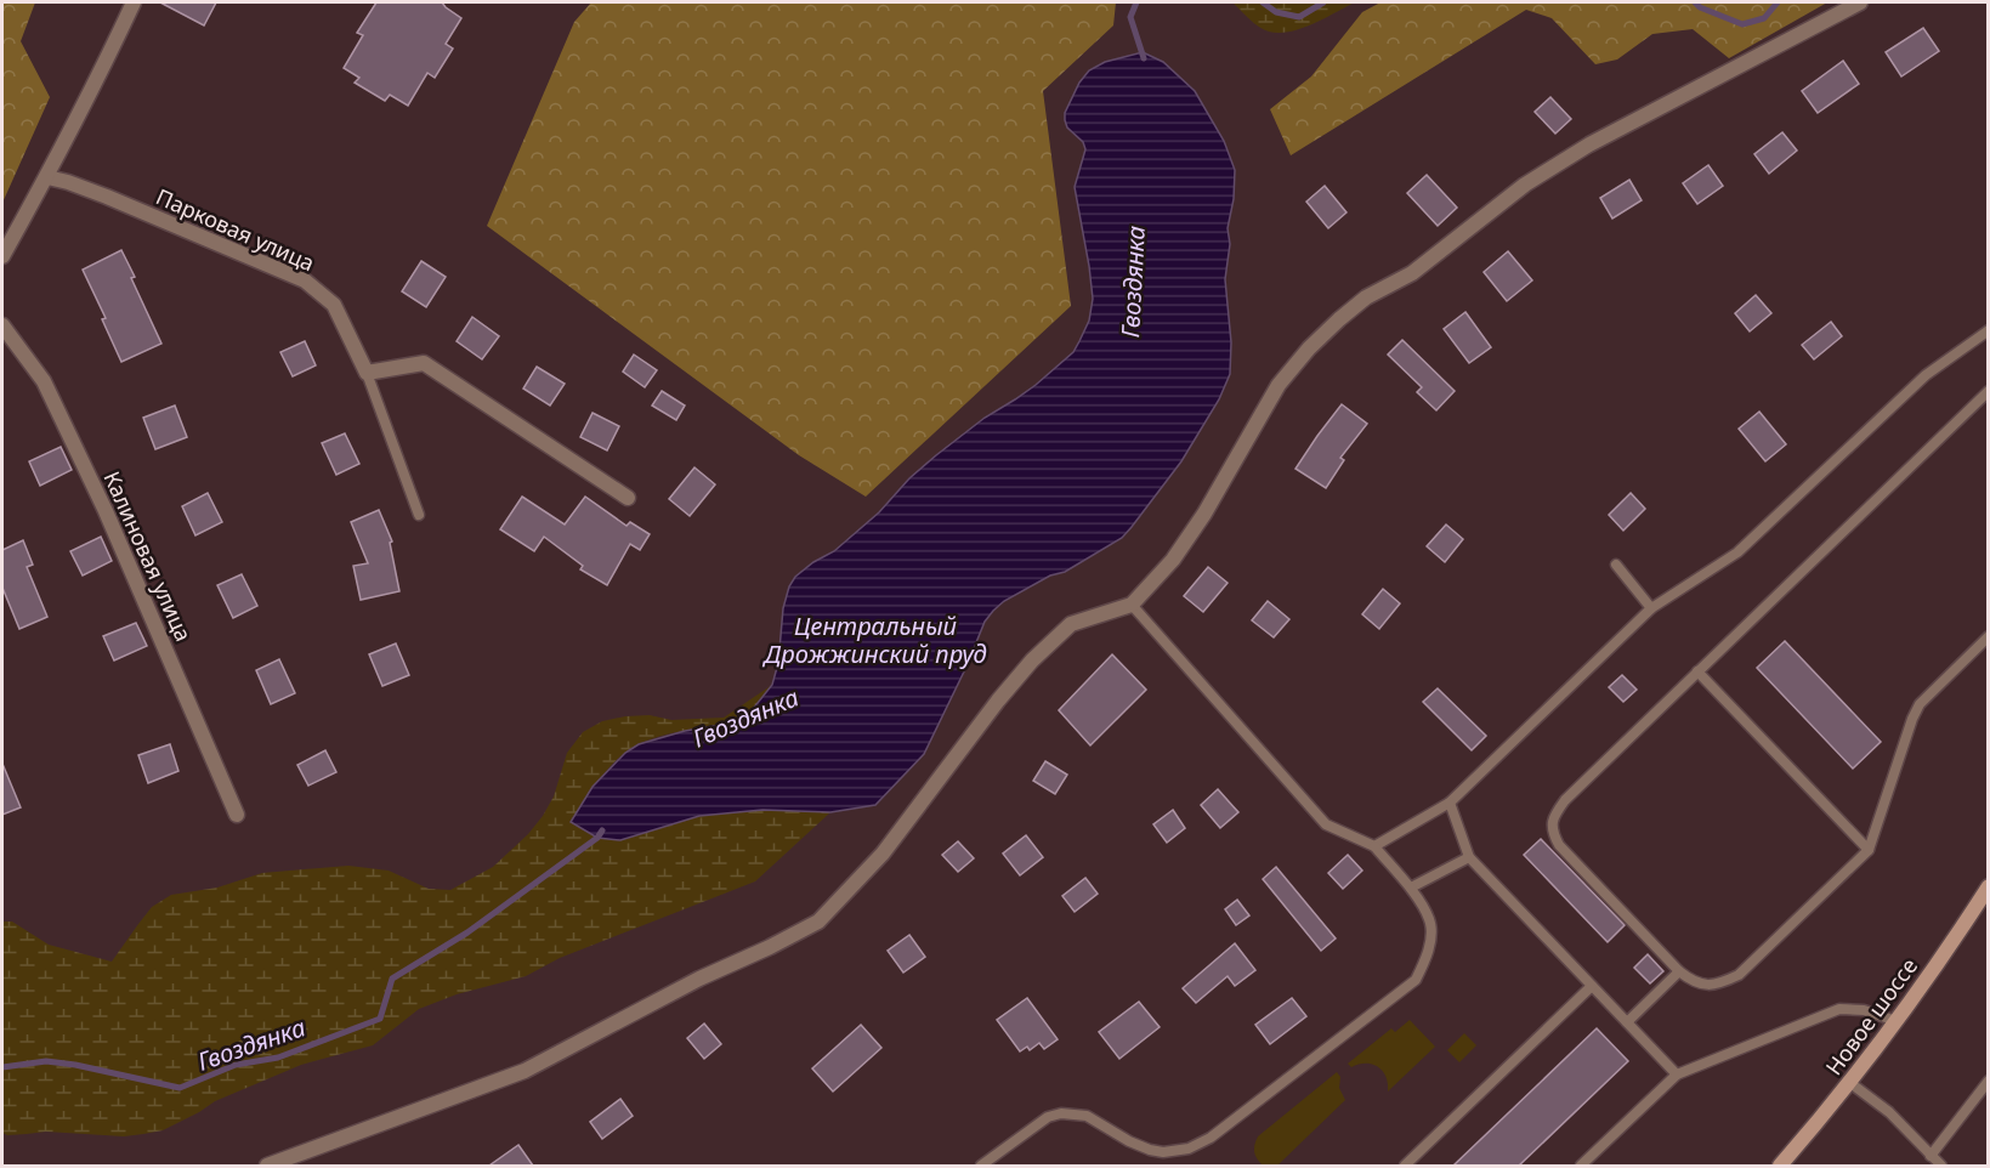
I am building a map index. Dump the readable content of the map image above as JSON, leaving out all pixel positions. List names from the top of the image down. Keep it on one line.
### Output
{"streets":{"street":["Парковая улица","Калиновая улица","Новое шоссе"]},"water":["Гвоздянка","Центральный Дрожжинский пруд"]}
